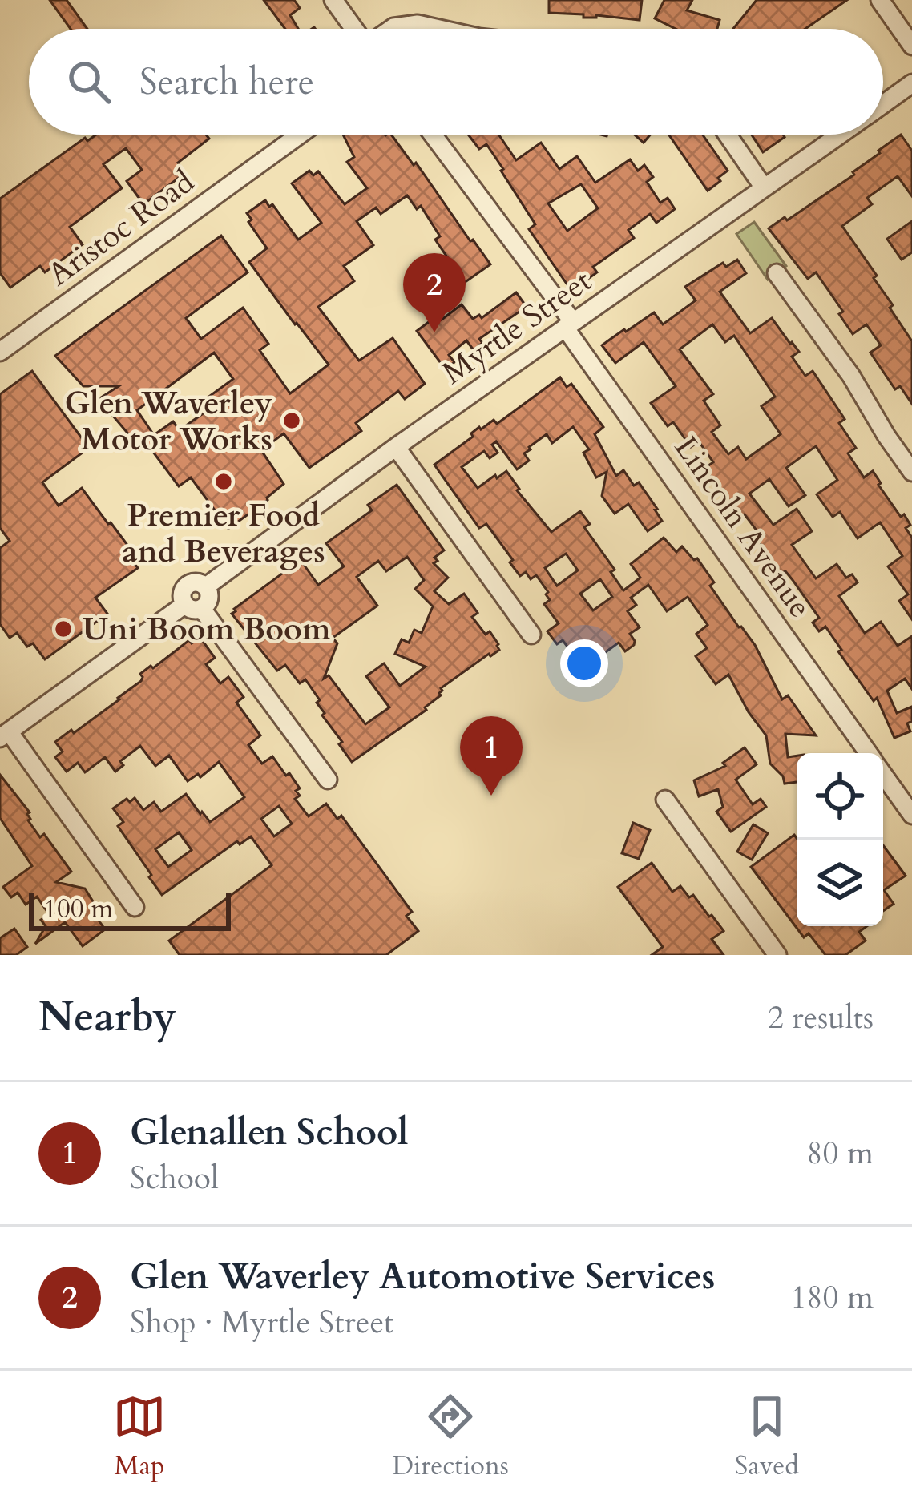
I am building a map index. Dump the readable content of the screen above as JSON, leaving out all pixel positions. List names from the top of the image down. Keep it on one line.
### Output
{"streets":{"street":["Aristoc Road","Myrtle Street","Lincoln Avenue"]},"crossings":[["Myrtle Street","Lincoln Avenue"]],"places":["Glen Waverley Motor Works","Premier Food and Beverages","Uni Boom Boom"],"scale_bar":"100 m","page":{"search":"Search here","pins":["2","1"],"scale":"100 m","heading":["Nearby","2 results"],"list":[{"mark":"1","name":"Glenallen School","note":"School","value":"80 m"},{"mark":"2","name":"Glen Waverley Automotive Services","note":"Shop · Myrtle Street","value":"180 m"}],"nav":["Map","Directions","Saved"]}}
